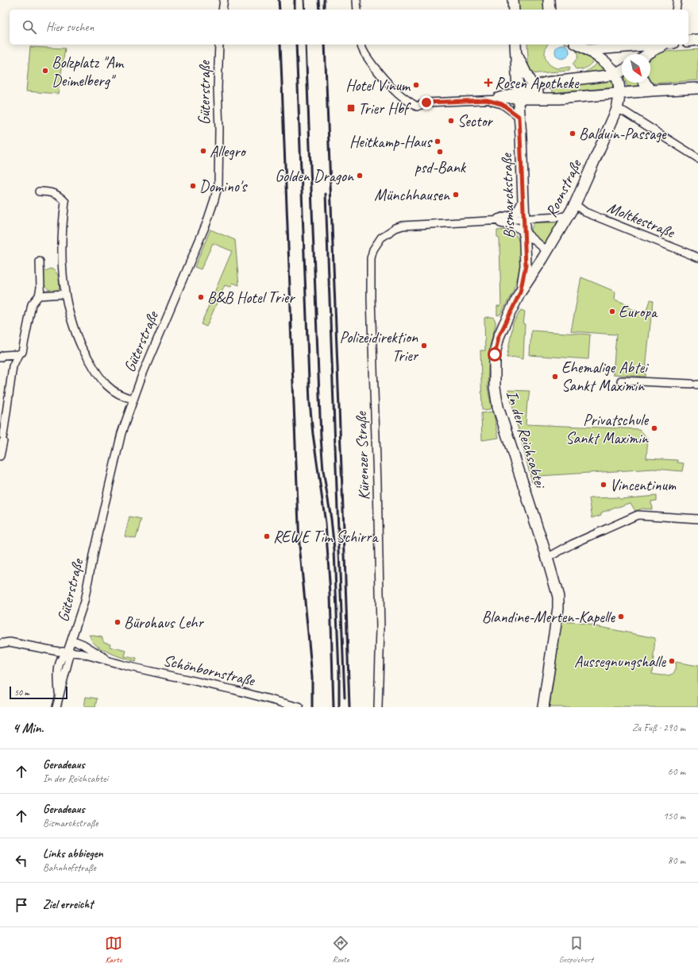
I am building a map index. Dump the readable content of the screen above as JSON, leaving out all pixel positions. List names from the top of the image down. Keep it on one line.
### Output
{"streets":{"main road":["Roonstraße","Bismarckstraße","In der Reichsabtei"],"street":["Güterstraße","Moltkestraße","Kürenzer Straße","Schönbornstraße"]},"crossings":[["Güterstraße","Schönbornstraße"],["Roonstraße","Bismarckstraße"],["Roonstraße","Moltkestraße"],["Roonstraße","In der Reichsabtei"],["Bismarckstraße","In der Reichsabtei"]],"places":{"other":["Bolzplatz \"Am Deimelberg\"","Hotel Vinum","Sector","Balduin-Passage","Heitkamp-Haus","Allegro","psd-Bank","Golden Dragon","Domino's","Münchhausen","B&B Hotel Trier","Europa","Polizeidirektion Trier","Ehemalige Abtei Sankt Maximin","Privatschule Sankt Maximin","Vincentinum","REWE Tim Schirra","Blandine-Merten-Kapelle","Bürohaus Lehr","Aussegnungshalle"],"health":["Rosen Apotheke"],"transit":["Trier Hbf"]},"scale_bar":"50 m","north":"bottom right","page":{"search":"Hier suchen","scale":"50 m","heading":["4 Min.","Zu Fuß · 290 m"],"list":[["Geradeaus","In der Reichsabtei","60 m"],["Geradeaus","Bismarckstraße","150 m"],["Links abbiegen","Bahnhofstraße","80 m"],"Ziel erreicht"],"nav":["Karte","Route","Gespeichert"]}}
